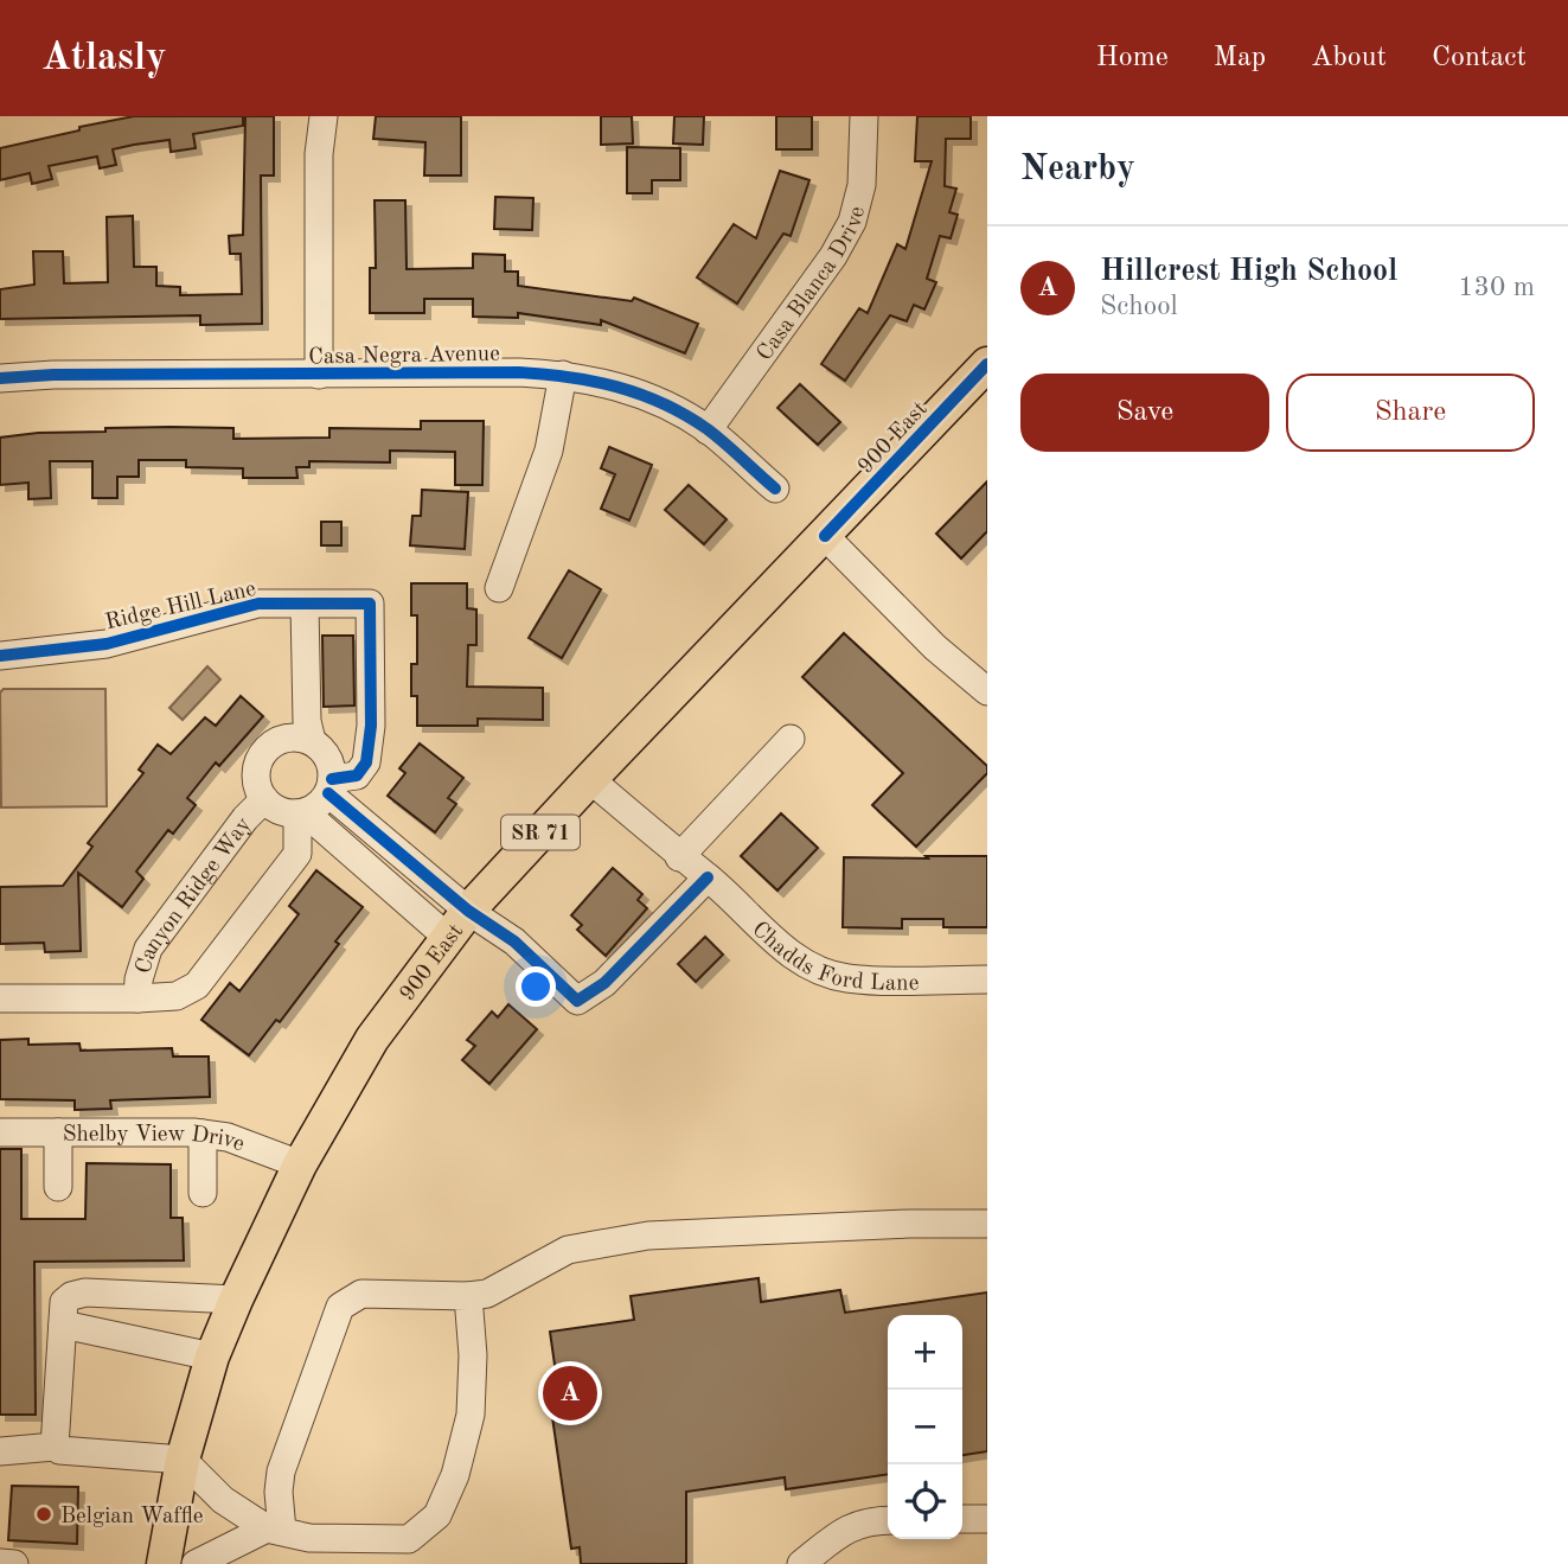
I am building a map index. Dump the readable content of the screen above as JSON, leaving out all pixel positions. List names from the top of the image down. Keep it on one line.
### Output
{"streets":{"main road":["900 East","SR 71"],"street":["Casa Blanca Drive","Casa Negra Avenue","Ridge Hill Lane","Canyon Ridge Way","Chadds Ford Lane","Shelby View Drive"]},"crossings":[["Casa Blanca Drive","Casa Negra Avenue"],["900 East","Canyon Ridge Way"],["900 East","Chadds Ford Lane"],["900 East","Shelby View Drive"],["Ridge Hill Lane","Canyon Ridge Way"]],"places":["Belgian Waffle"],"page":{"header":"Atlasly","nav":["Home","Map","About","Contact"],"heading":"Nearby","list":[{"mark":"A","name":"Hillcrest High School","note":"School","value":"130 m"}],"buttons":["Save","Share"],"map_buttons":["+","−"],"pins":"A"}}
